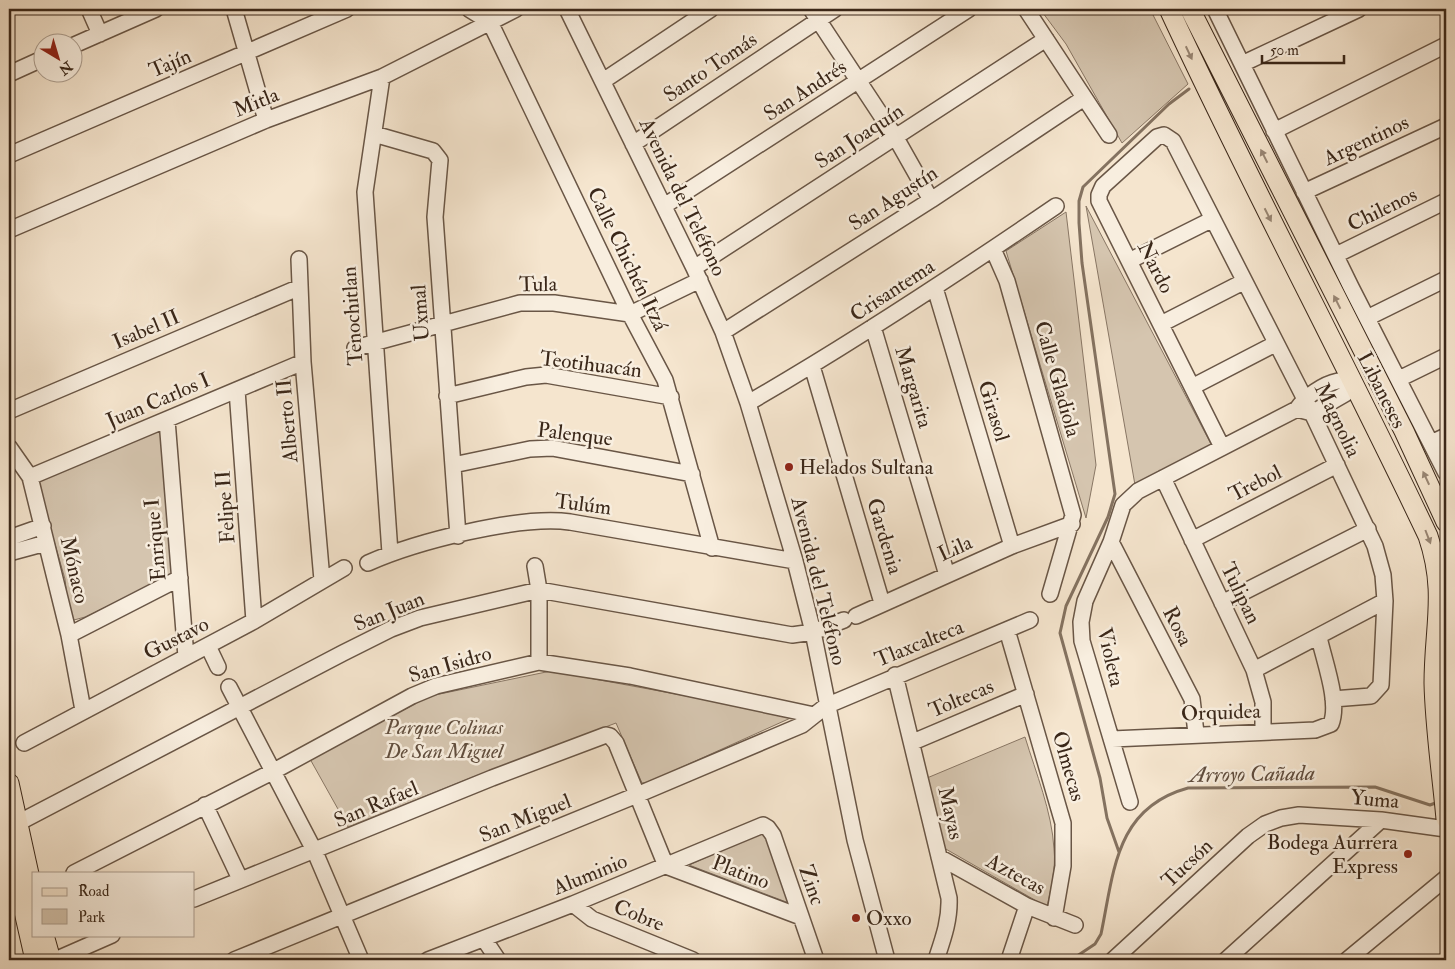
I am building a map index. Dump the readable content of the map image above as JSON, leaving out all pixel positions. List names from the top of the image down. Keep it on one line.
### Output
{"streets":{"main road":["Libaneses"],"street":["Tajín","Santo Tomás","San Andrés","Mitla","San Joaquín","Argentinos","Avenida del Teléfono","San Agustín","Chilenos","Calle Chichén Itzá","Nardo","Tula","Crisantema","Uxmal","Tenochitlan","Isabel II","Teotihuacán","Calle Gladiola","Margarita","Juan Carlos I","Girasol","Magnolia","Alberto II","Palenque","Trebol","Tulúm","Felipe II","Gardenia","Enrique I","Lila","Mónaco","Tulipan","San Juan","Rosa","Gustavo","Tlaxcalteca","Violeta","San Isidro","Toltecas","Orquidea","Olmecas","Yuma","San Rafael","Mayas","San Miguel","Tucsón","Platino","Aluminio","Aztecas","Zinc","Cobre"]},"crossings":[["Santo Tomás","Avenida del Teléfono"],["San Andrés","Avenida del Teléfono"],["Mitla","Calle Chichén Itzá"],["Mitla","Tenochitlan"],["San Joaquín","Avenida del Teléfono"],["Argentinos","Libaneses"],["Avenida del Teléfono","San Agustín"],["Avenida del Teléfono","Crisantema"],["Avenida del Teléfono","Tulúm"],["Avenida del Teléfono","Lila"],["Avenida del Teléfono","San Juan"],["Avenida del Teléfono","Tlaxcalteca"],["Avenida del Teléfono","San Isidro"],["Avenida del Teléfono","San Miguel"],["Chilenos","Libaneses"],["Calle Chichén Itzá","Tula"],["Calle Chichén Itzá","Teotihuacán"],["Calle Chichén Itzá","Palenque"],["Calle Chichén Itzá","Tulúm"],["Nardo","Magnolia"],["Tula","Uxmal"],["Tula","Tenochitlan"],["Crisantema","Calle Gladiola"],["Crisantema","Margarita"],["Crisantema","Girasol"],["Crisantema","Gardenia"],["Uxmal","Tenochitlan"],["Uxmal","Teotihuacán"],["Uxmal","Palenque"],["Uxmal","Tulúm"],["Tenochitlan","Tulúm"],["Isabel II","Alberto II"],["Calle Gladiola","Lila"],["Margarita","Lila"],["Juan Carlos I","Alberto II"],["Juan Carlos I","Felipe II"],["Juan Carlos I","Enrique I"],["Juan Carlos I","Mónaco"],["Girasol","Lila"],["Magnolia","Trebol"],["Magnolia","Orquidea"],["Alberto II","Gustavo"],["Trebol","Tulipan"],["Felipe II","Gustavo"],["Gardenia","Lila"],["Enrique I","Gustavo"],["Lila","San Juan"],["Mónaco","Gustavo"],["Tulipan","Violeta"],["Tulipan","Orquidea"],["Rosa","Violeta"],["Rosa","Orquidea"],["Tlaxcalteca","San Isidro"],["Tlaxcalteca","Olmecas"],["Tlaxcalteca","Mayas"],["Tlaxcalteca","San Miguel"],["Violeta","Orquidea"],["San Isidro","San Miguel"],["Toltecas","Olmecas"],["Toltecas","Mayas"],["Olmecas","Aztecas"],["Yuma","Tucsón"],["San Rafael","San Miguel"],["San Rafael","Platino"],["San Rafael","Aluminio"],["Mayas","Aztecas"],["Platino","Aluminio"],["Platino","Zinc"],["Aluminio","Zinc"],["Aluminio","Cobre"]],"water":["Arroyo Cañada"],"parks":["Parque Colinas De San Miguel"],"places":["Helados Sultana","Bodega Aurrera Express","Oxxo"],"legend":["Road","Park"],"scale_bar":"50 m","north":"bottom right"}
